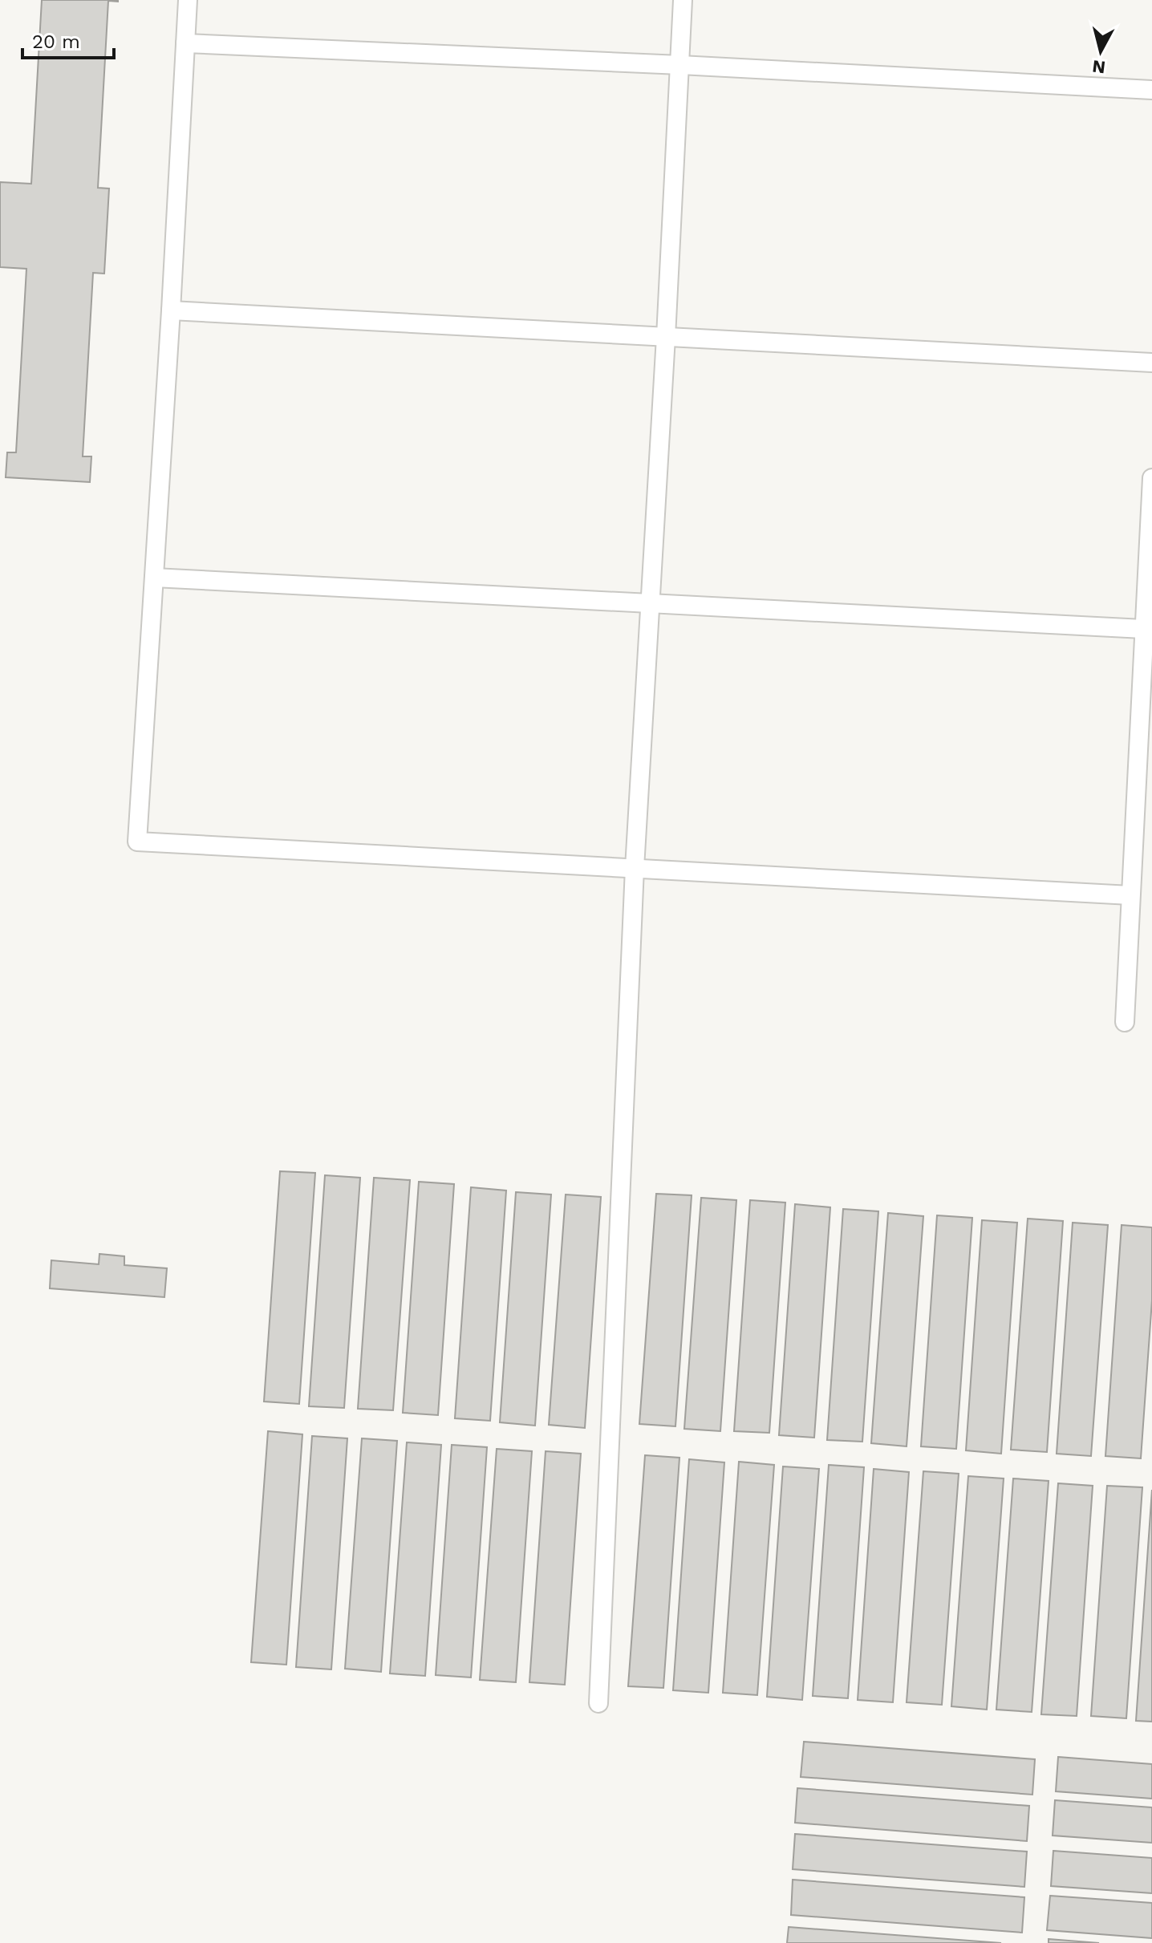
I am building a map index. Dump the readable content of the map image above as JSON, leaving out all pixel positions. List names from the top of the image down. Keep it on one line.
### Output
{"scale_bar":"20 m","north":"bottom"}
